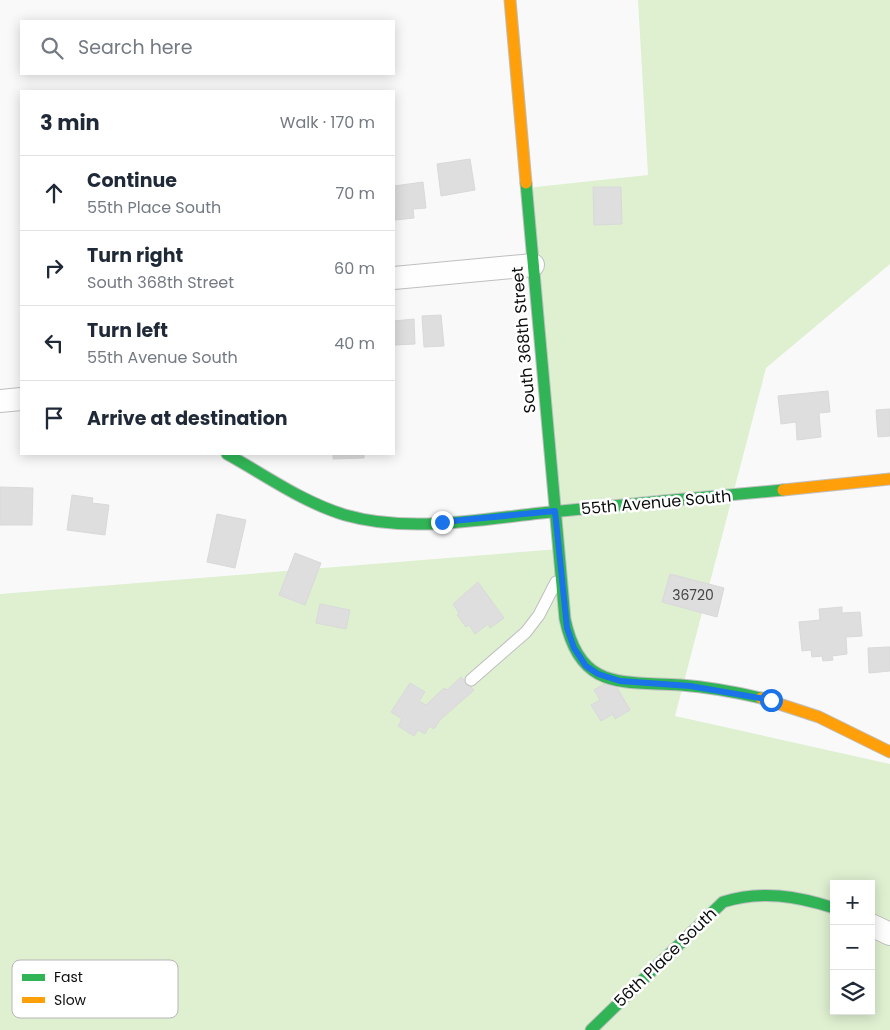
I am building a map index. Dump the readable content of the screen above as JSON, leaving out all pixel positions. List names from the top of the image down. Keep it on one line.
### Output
{"streets":{"street":["South 368th Street","55th Avenue South","56th Place South"]},"crossings":[["South 368th Street","55th Avenue South"]],"house_numbers":["36720"],"legend":["Fast","Slow"],"page":{"search":"Search here","heading":["3 min","Walk · 170 m"],"list":[["Continue","55th Place South","70 m"],["Turn right","South 368th Street","60 m"],["Turn left","55th Avenue South","40 m"],"Arrive at destination"],"map_buttons":["+","−"]}}
